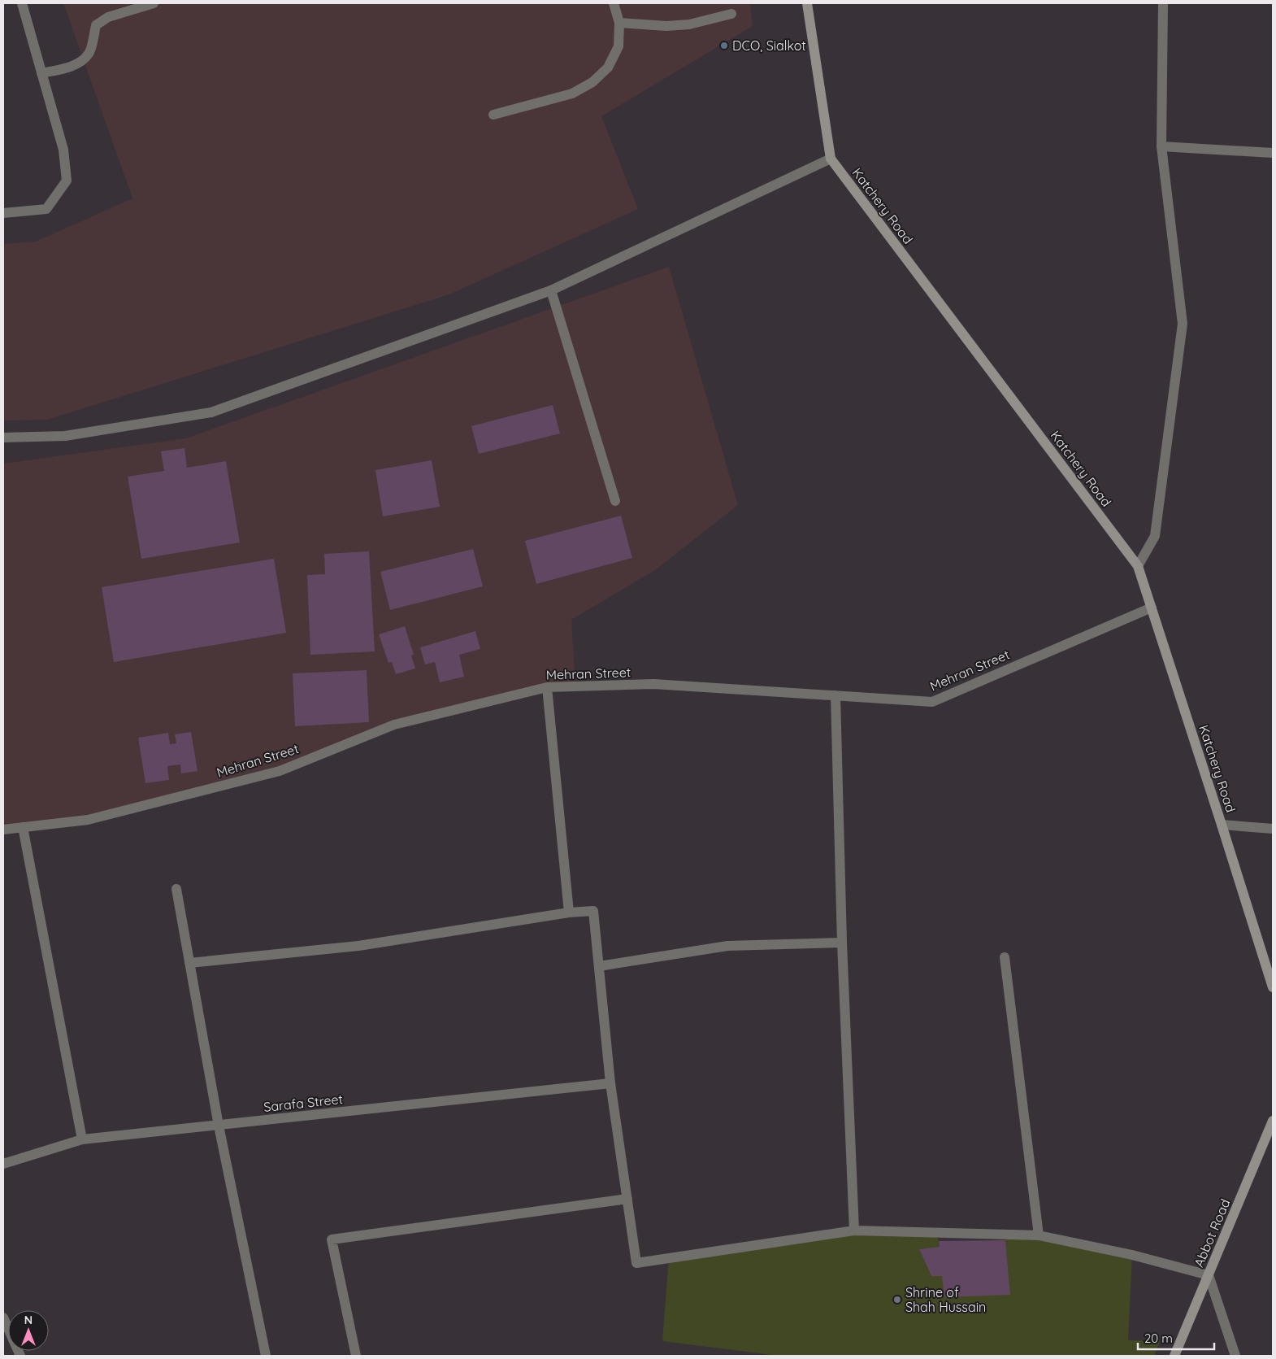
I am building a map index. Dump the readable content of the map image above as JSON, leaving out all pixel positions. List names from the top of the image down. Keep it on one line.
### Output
{"streets":{"main road":["Katchery Road","Abbot Road"],"street":["Mehran Street","Sarafa Street"]},"crossings":[["Katchery Road","Mehran Street"]],"places":["DCO, Sialkot","Shrine of Shah Hussain"],"scale_bar":"20 m","north":"top"}
